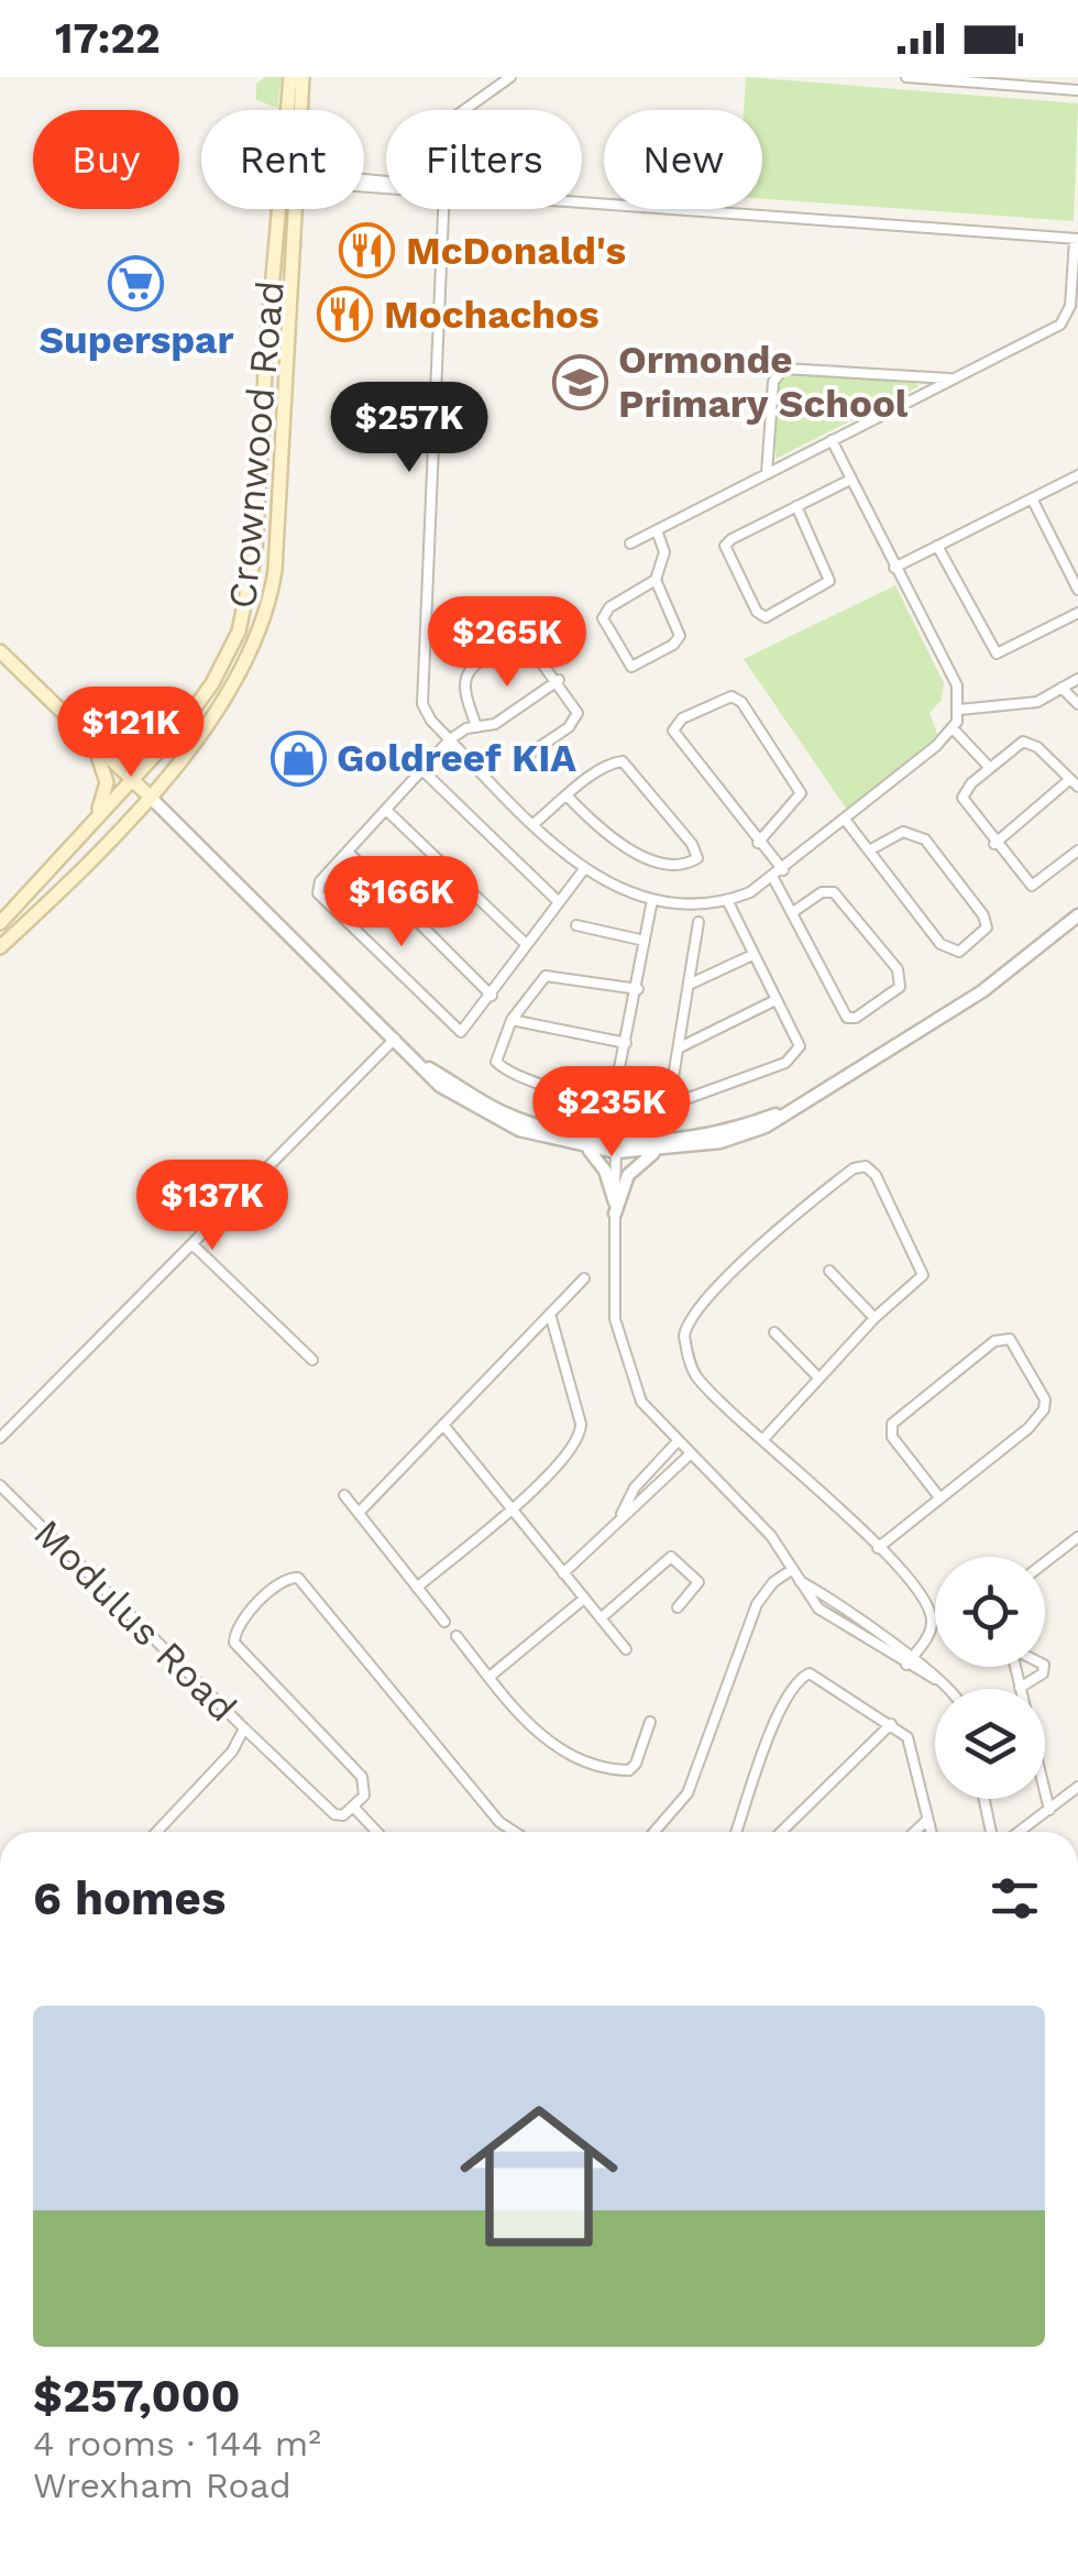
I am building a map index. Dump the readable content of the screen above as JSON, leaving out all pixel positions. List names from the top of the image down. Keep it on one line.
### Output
{"streets":{"main road":["Crownwood Road"],"street":["Modulus Road"]},"places":{"restaurant":["McDonald's","Mochachos"],"supermarket":["Superspar"],"school or university":["Ormonde Primary School"],"shop":["Goldreef KIA"]},"page":{"status":"17:22","chip":["Buy","Rent","Filters","New"],"price":["$257K","$265K","$121K","$166K","$235K","$137K"],"heading":"6 homes","list":[{"name":"$257,000","note":"4 rooms · 144 m² · Wrexham Road"}]}}
